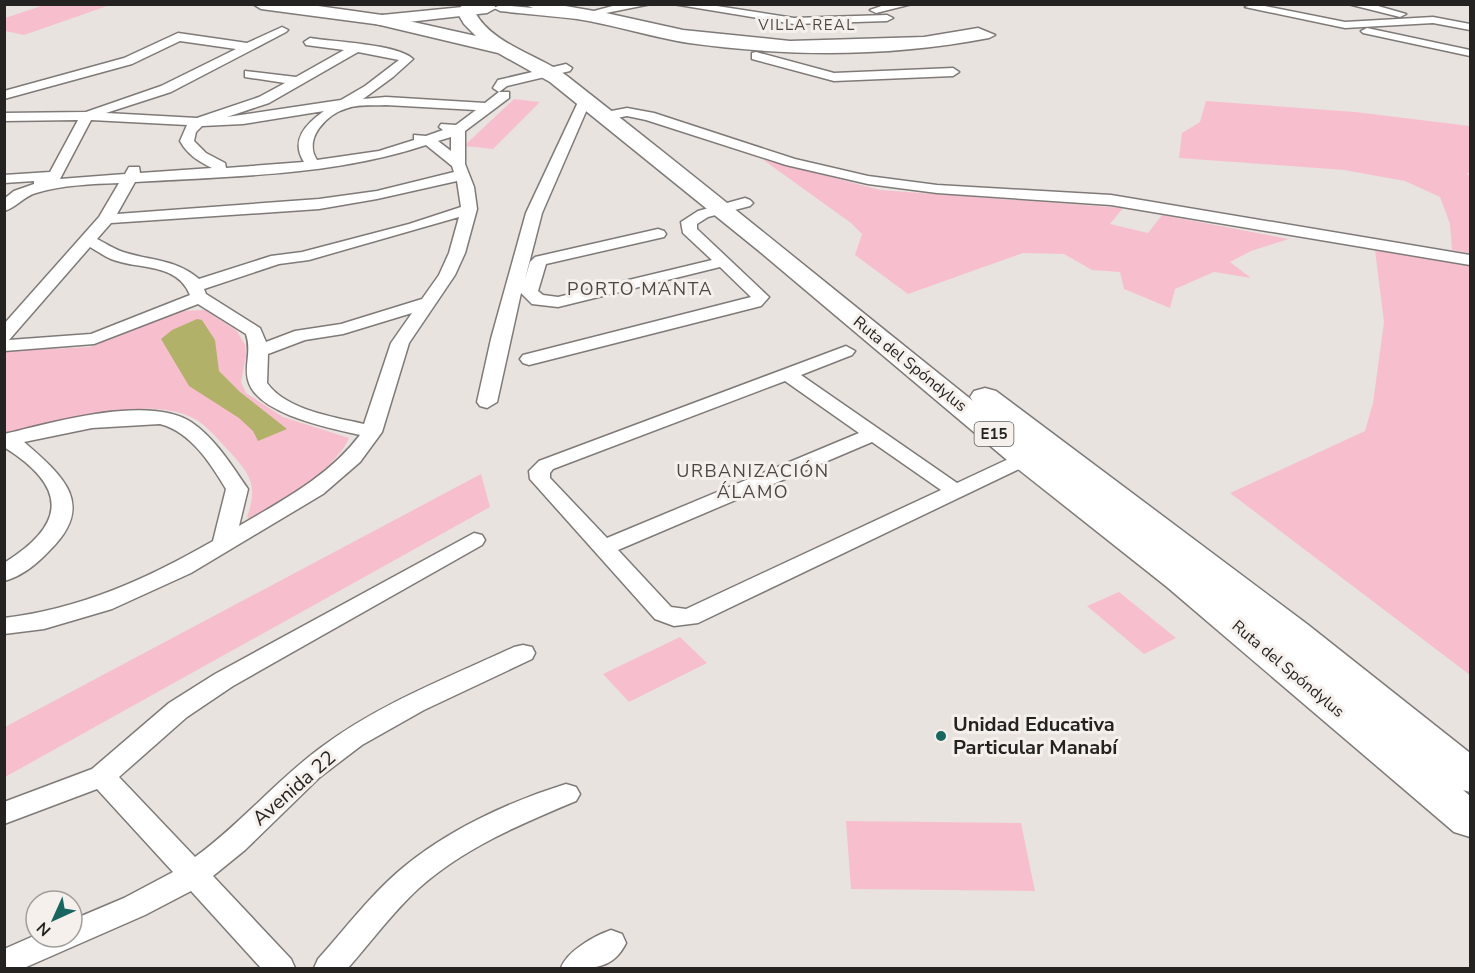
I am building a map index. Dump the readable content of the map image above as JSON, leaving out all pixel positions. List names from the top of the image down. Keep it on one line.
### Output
{"streets":{"main road":["Ruta del Spóndylus","E15"],"street":["Avenida 22"]},"districts":["VILLA REAL","PORTO MANTA","URBANIZACIÓN ÁLAMO"],"places":["Unidad Educativa Particular Manabí"],"north":"bottom left"}
